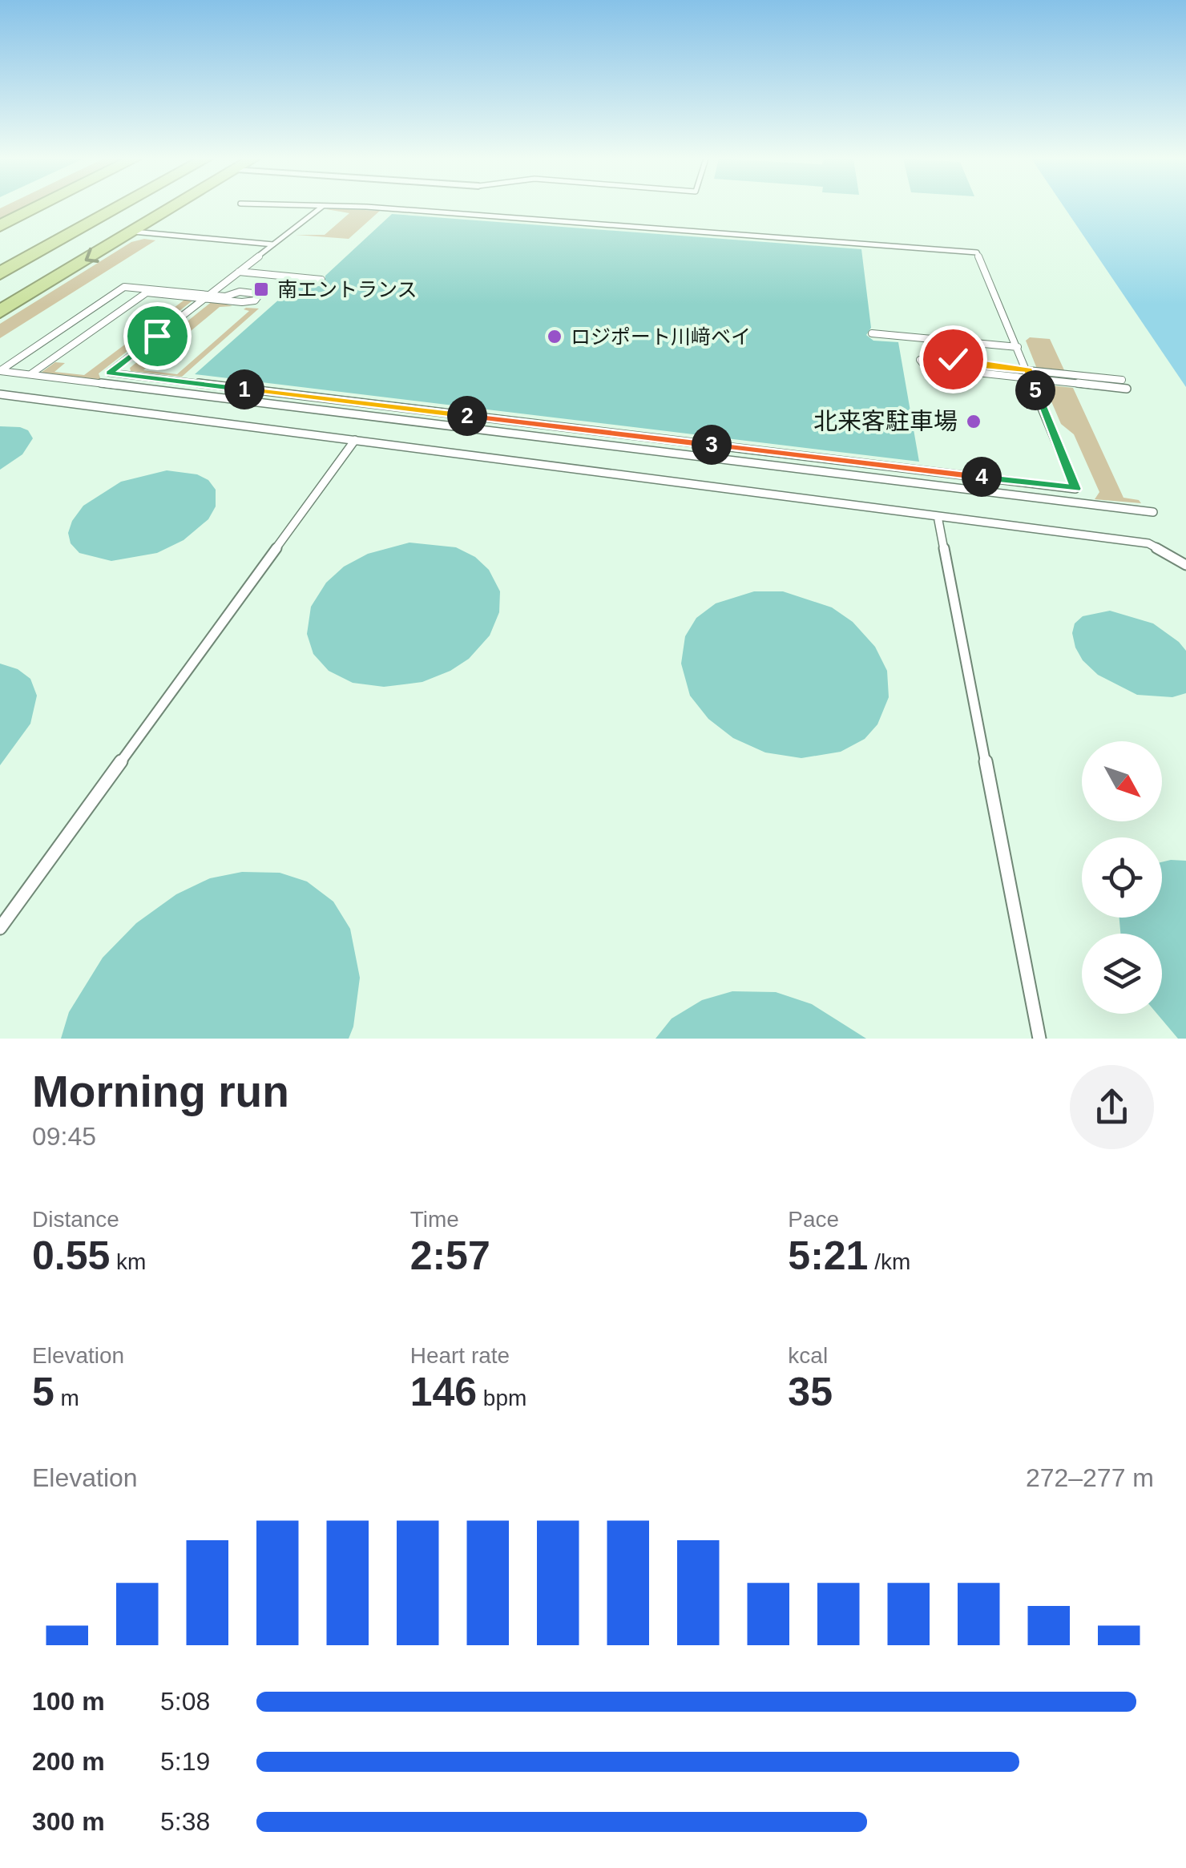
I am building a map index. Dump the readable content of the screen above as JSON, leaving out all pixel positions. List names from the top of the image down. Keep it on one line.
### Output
{"places":{"transit":["南エントランス"],"other":["ロジポート川﨑ベイ","北来客駐車場"]},"north":"bottom right","page":{"pins":["1","5","2","3","4"],"heading":["Morning run","09:45"],"stats":[["Distance","0.55 km"],["Time","2:57"],["Pace","5:21 /km"],["Elevation","5 m"],["Heart rate","146 bpm"],["kcal","35"]],"chart":["Elevation","272–277 m"],"list":[{"name":"100 m","note":"5:08"},{"name":"200 m","note":"5:19"},{"name":"300 m","note":"5:38"}]}}
